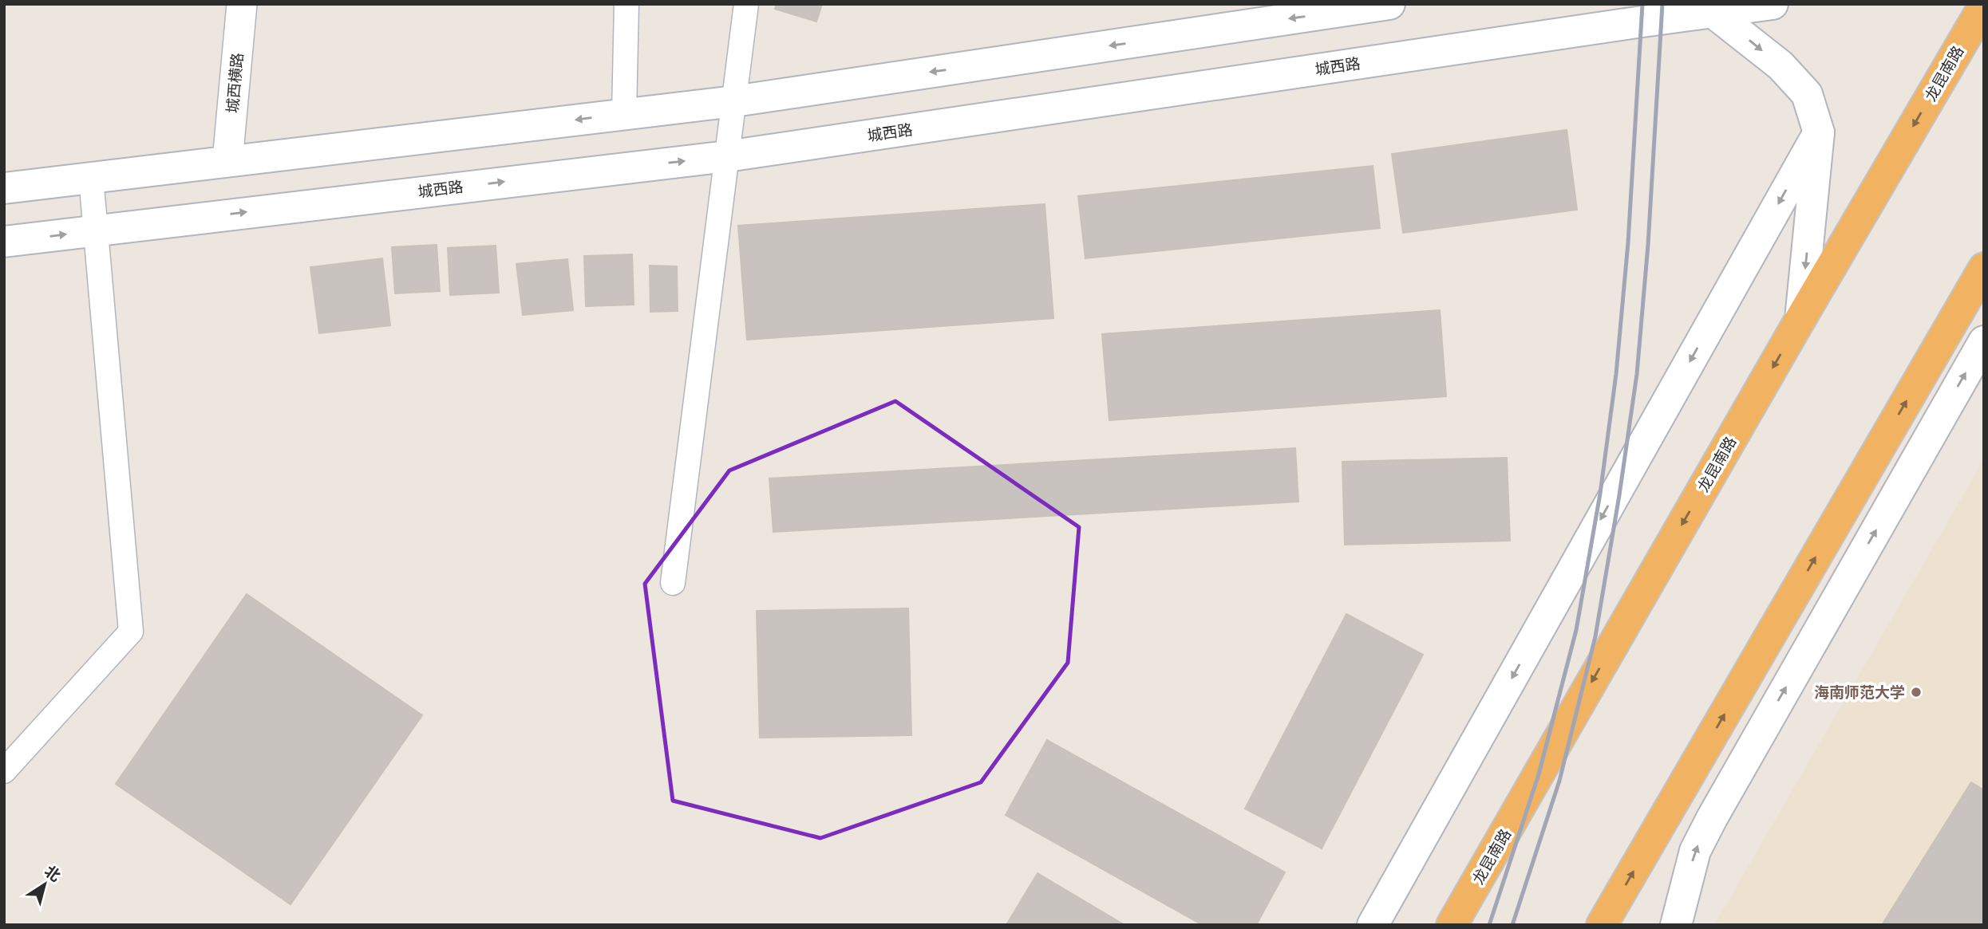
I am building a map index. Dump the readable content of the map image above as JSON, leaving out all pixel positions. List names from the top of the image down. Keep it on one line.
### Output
{"streets":{"highway":["龙昆南路"],"main road":["城西路"],"street":["城西横路"]},"places":["海南师范大学"],"north":"top right"}
